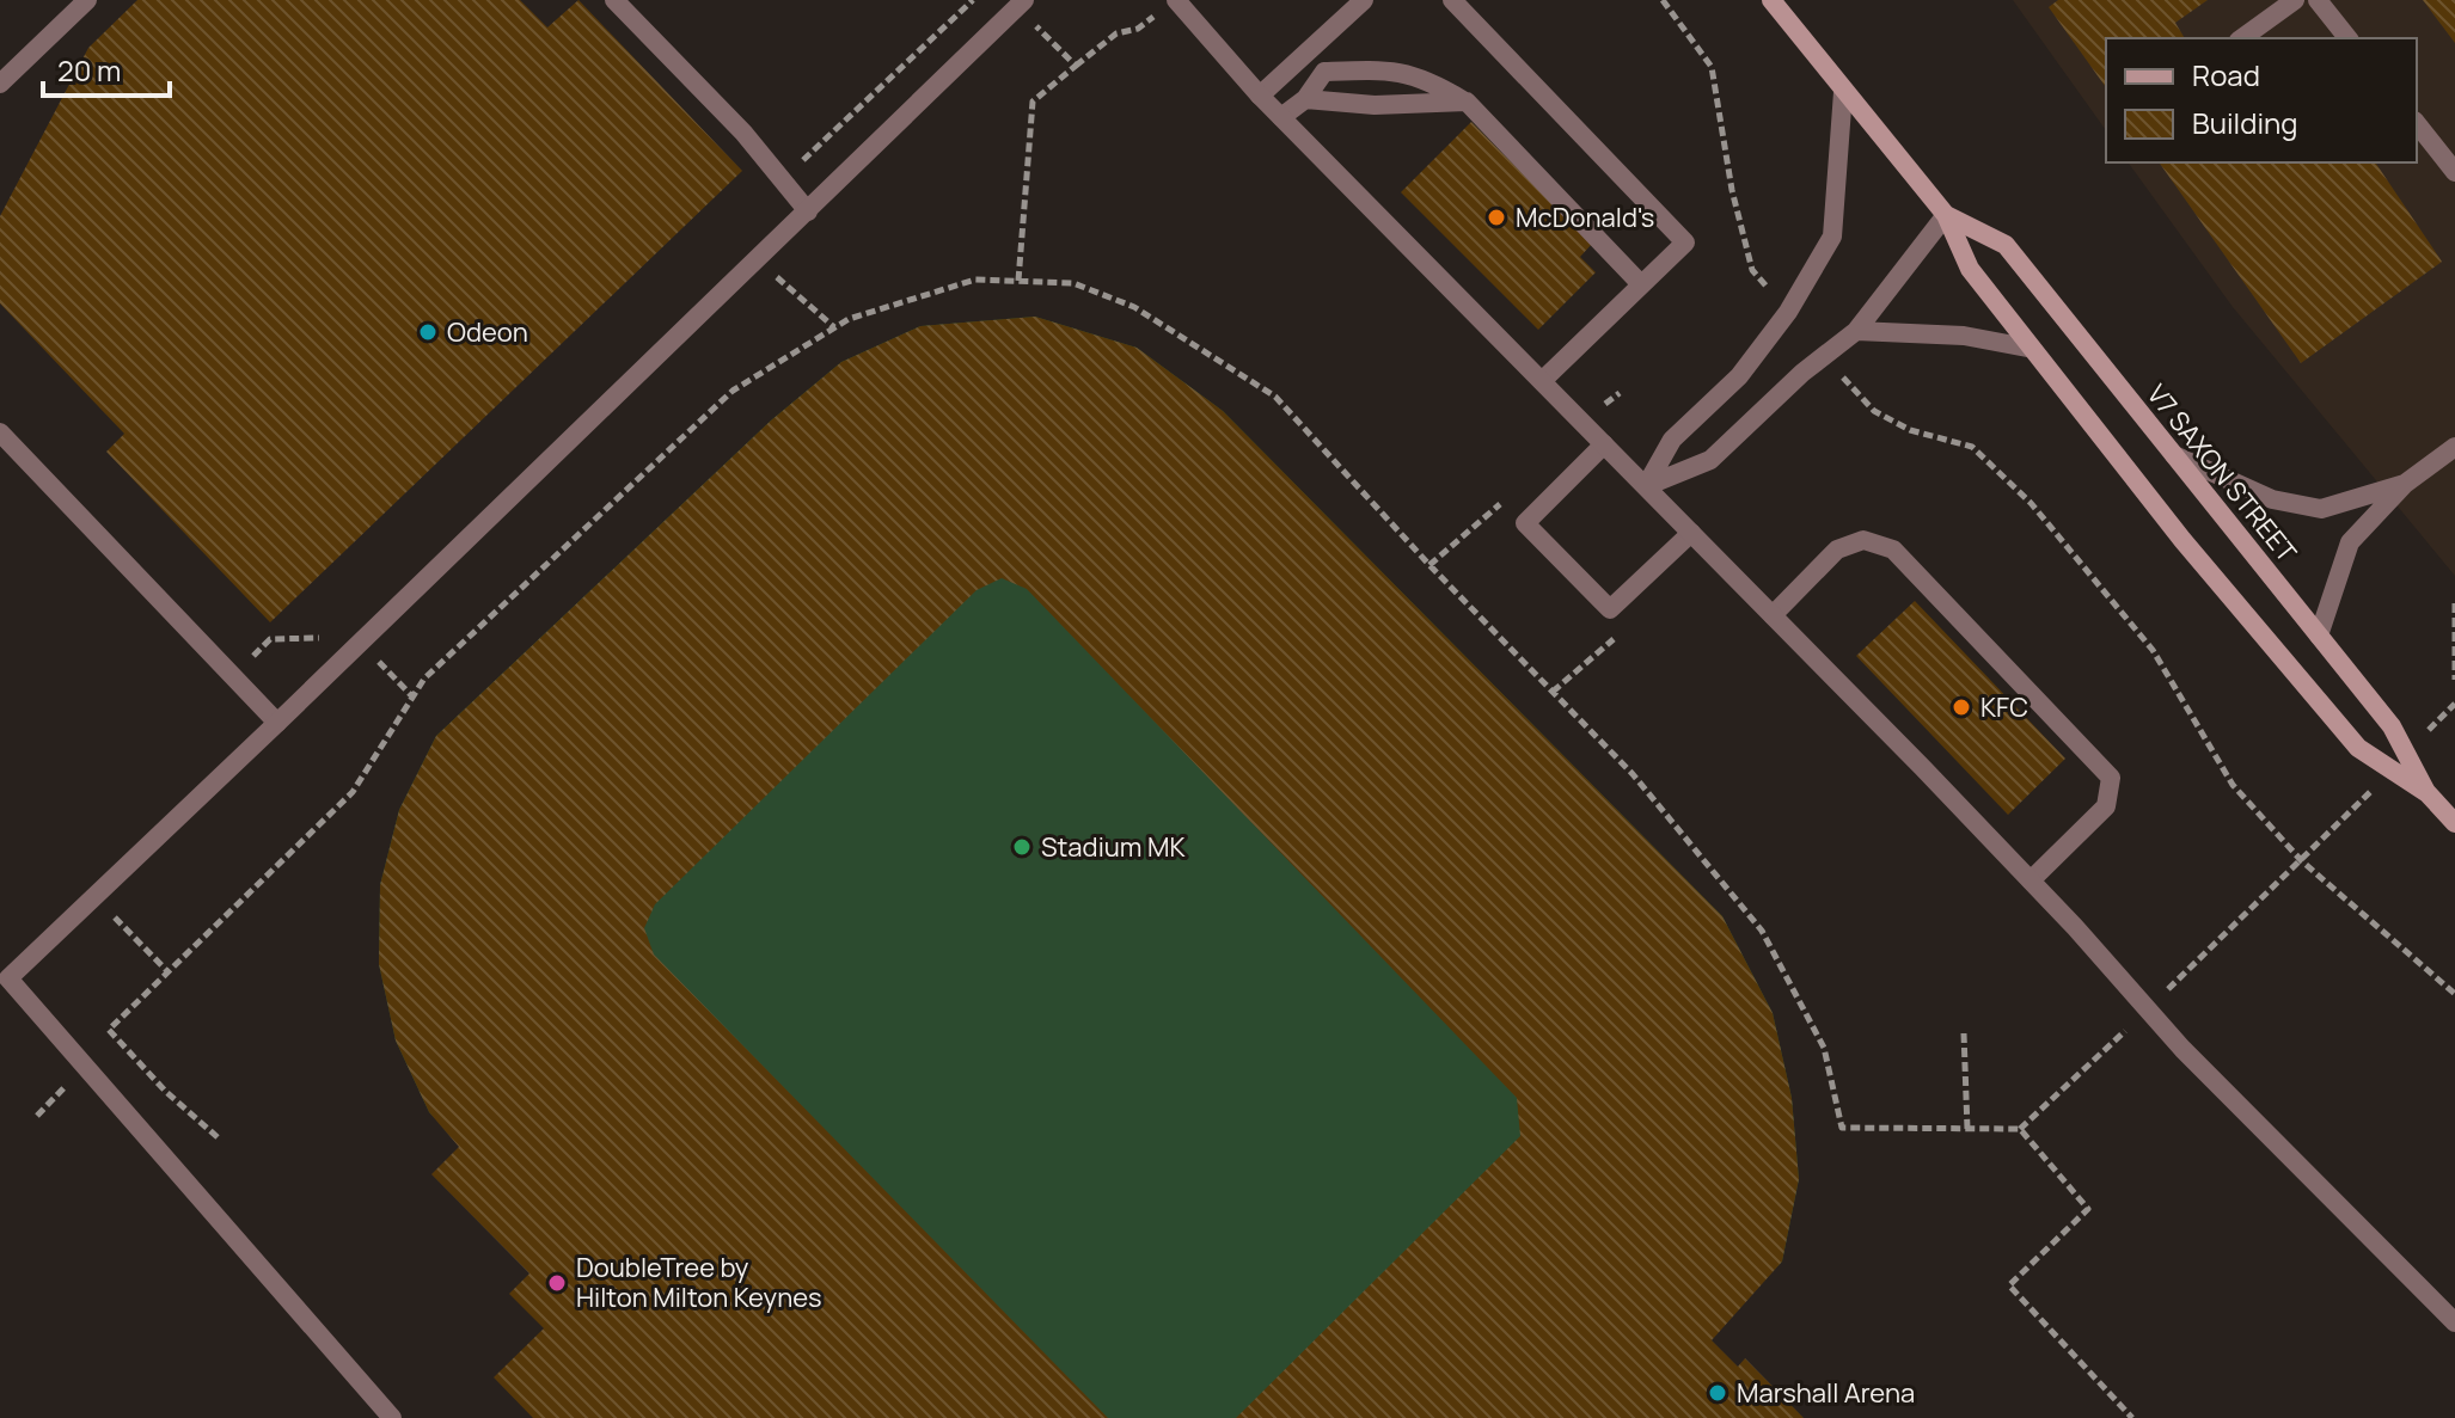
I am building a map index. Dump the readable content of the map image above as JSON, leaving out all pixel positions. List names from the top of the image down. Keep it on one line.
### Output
{"streets":{"main road":["V7 SAXON STREET"]},"places":["McDonald's","Odeon","KFC","Stadium MK","DoubleTree by Hilton Milton Keynes","Marshall Arena"],"legend":["Road","Building"],"scale_bar":"20 m"}
